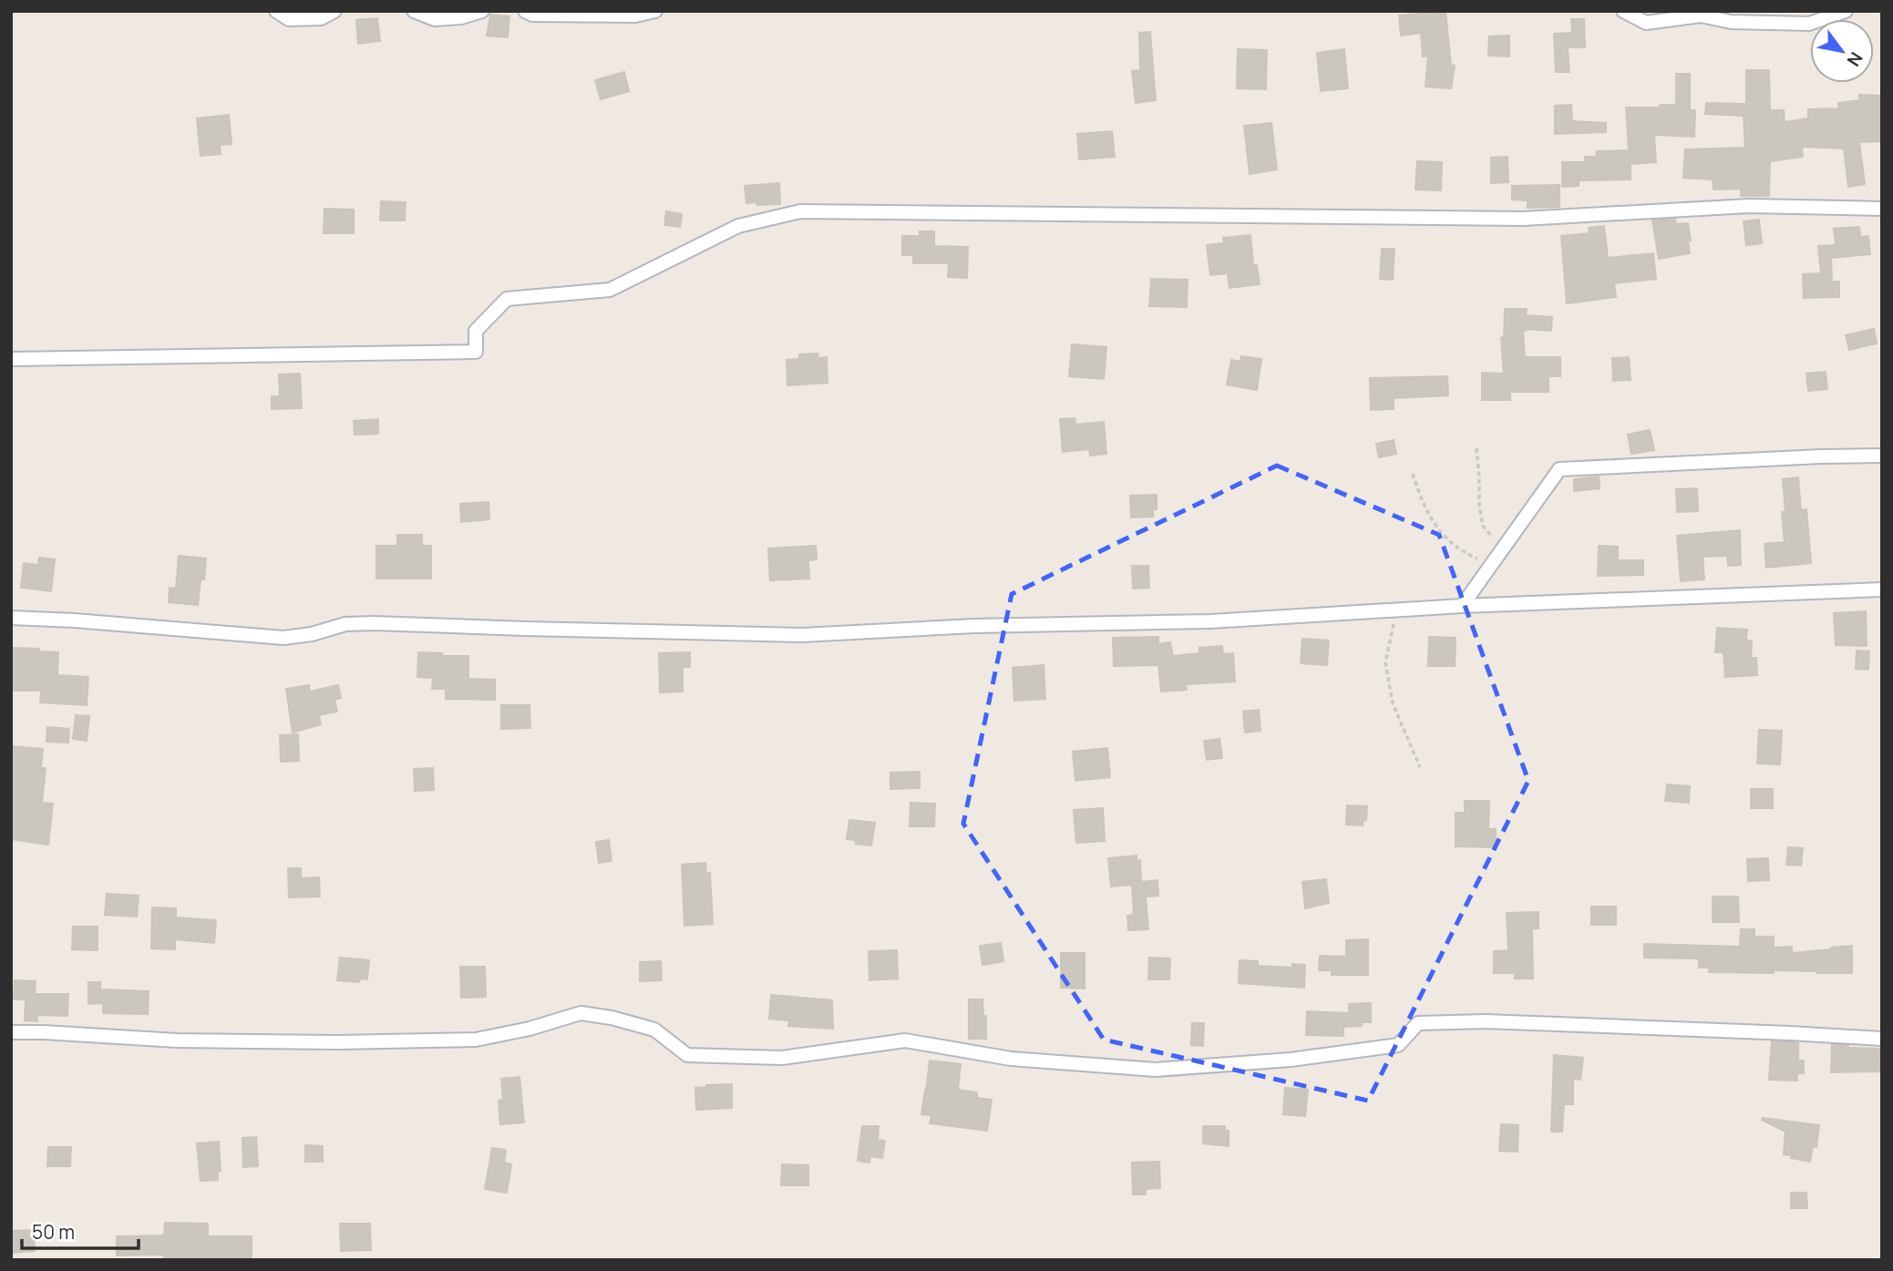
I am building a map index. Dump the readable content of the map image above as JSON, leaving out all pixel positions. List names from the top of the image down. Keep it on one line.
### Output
{"scale_bar":"50 m","north":"bottom right"}
